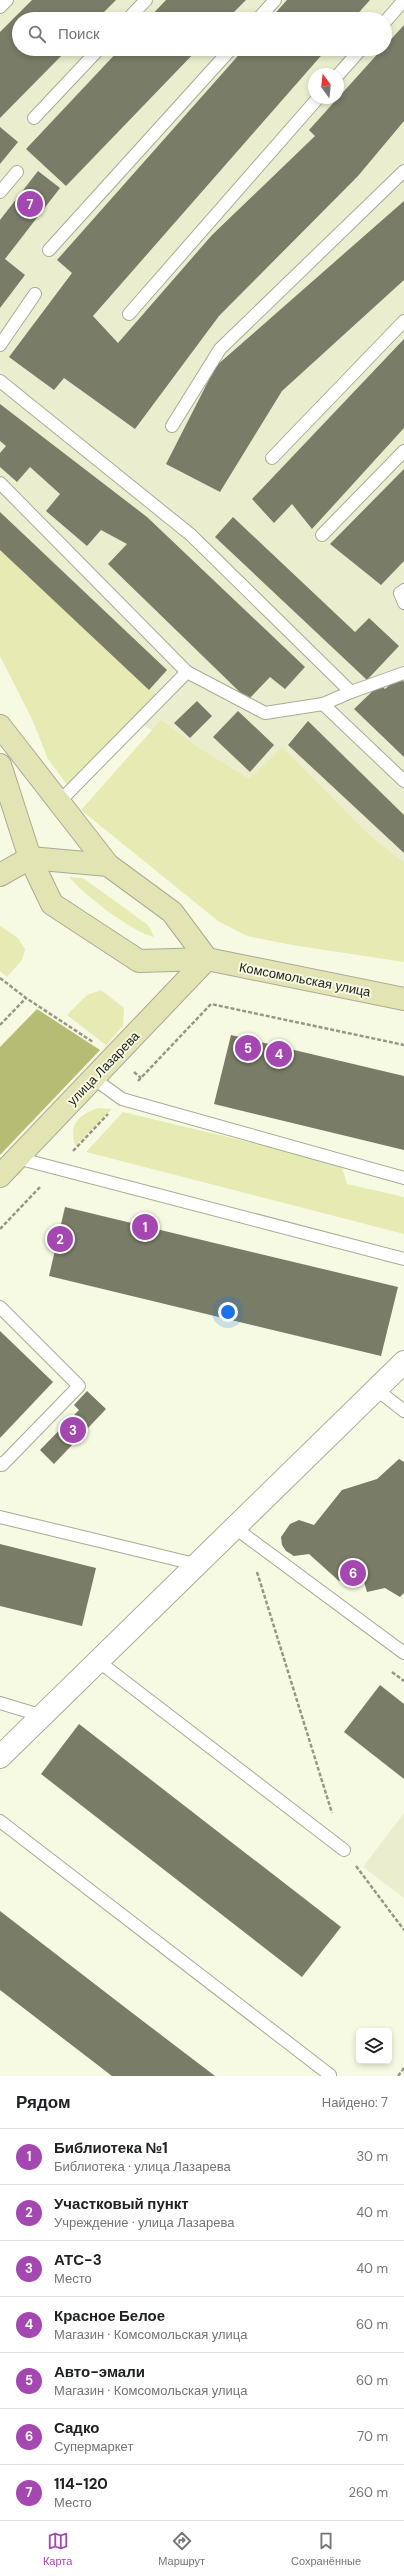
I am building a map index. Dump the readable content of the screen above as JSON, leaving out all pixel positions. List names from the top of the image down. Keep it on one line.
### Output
{"streets":{"main road":["Комсомольская улица","улица Лазарева"]},"crossings":[["Комсомольская улица","улица Лазарева"]],"north":"top","page":{"search":"Поиск","pins":["7","5","4","1","2","3","6"],"heading":["Рядом","Найдено: 7"],"list":[{"mark":"1","name":"Библиотека №1","note":"Библиотека · улица Лазарева","value":"30 m"},{"mark":"2","name":"Участковый пункт","note":"Учреждение · улица Лазарева","value":"40 m"},{"mark":"3","name":"АТС-3","note":"Место","value":"40 m"},{"mark":"4","name":"Красное Белое","note":"Магазин · Комсомольская улица","value":"60 m"},{"mark":"5","name":"Авто-эмали","note":"Магазин · Комсомольская улица","value":"60 m"},{"mark":"6","name":"Садко","note":"Супермаркет","value":"70 m"},{"mark":"7","name":"114-120","note":"Место","value":"260 m"}],"nav":["Карта","Маршрут","Сохранённые"]}}
